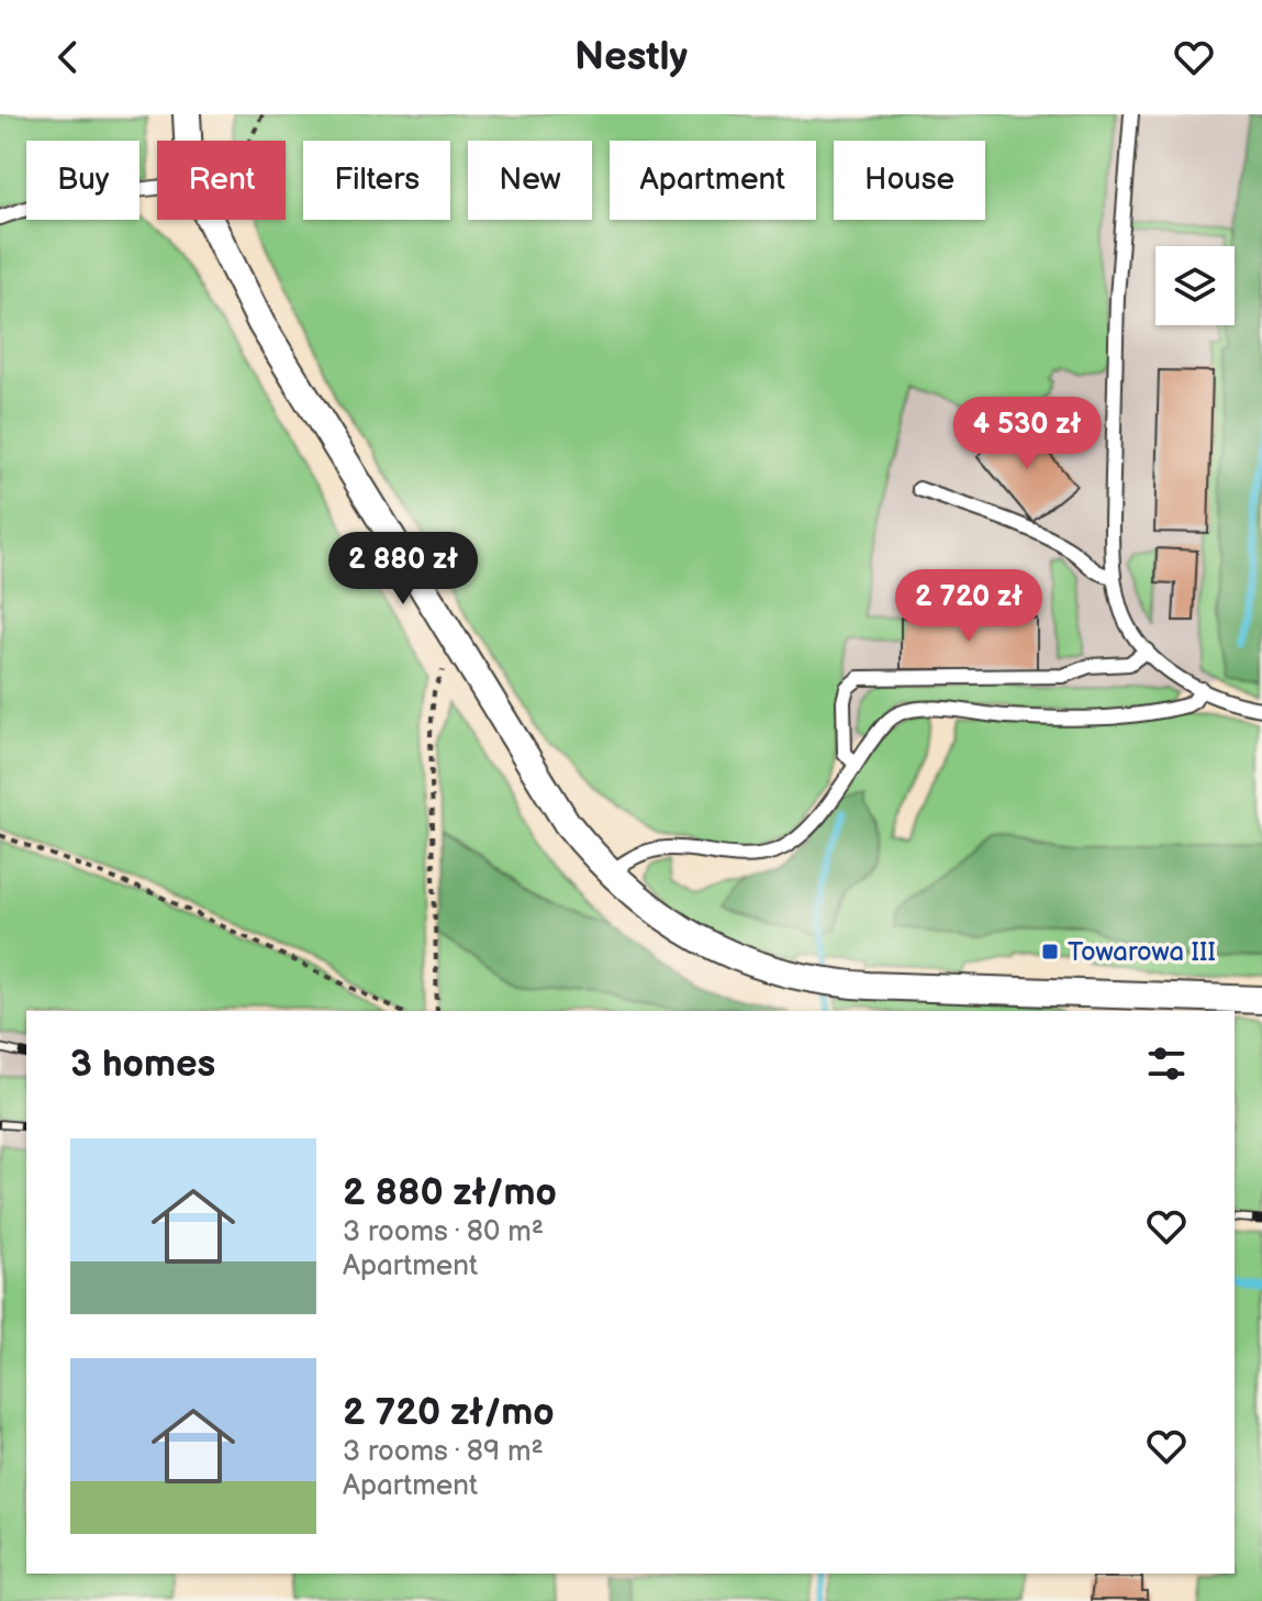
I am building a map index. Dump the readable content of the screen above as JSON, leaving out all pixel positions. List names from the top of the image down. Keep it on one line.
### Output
{"places":{"transit":["Towarowa III"]},"page":{"header":"Nestly","chip":["Buy","Rent","Filters","New","Apartment","House"],"price":["4 530 zł","2 880 zł","2 720 zł"],"heading":"3 homes","list":[{"name":"2 880 zł/mo","note":"3 rooms · 80 m² · Apartment"},{"name":"2 720 zł/mo","note":"3 rooms · 89 m² · Apartment"}]}}
